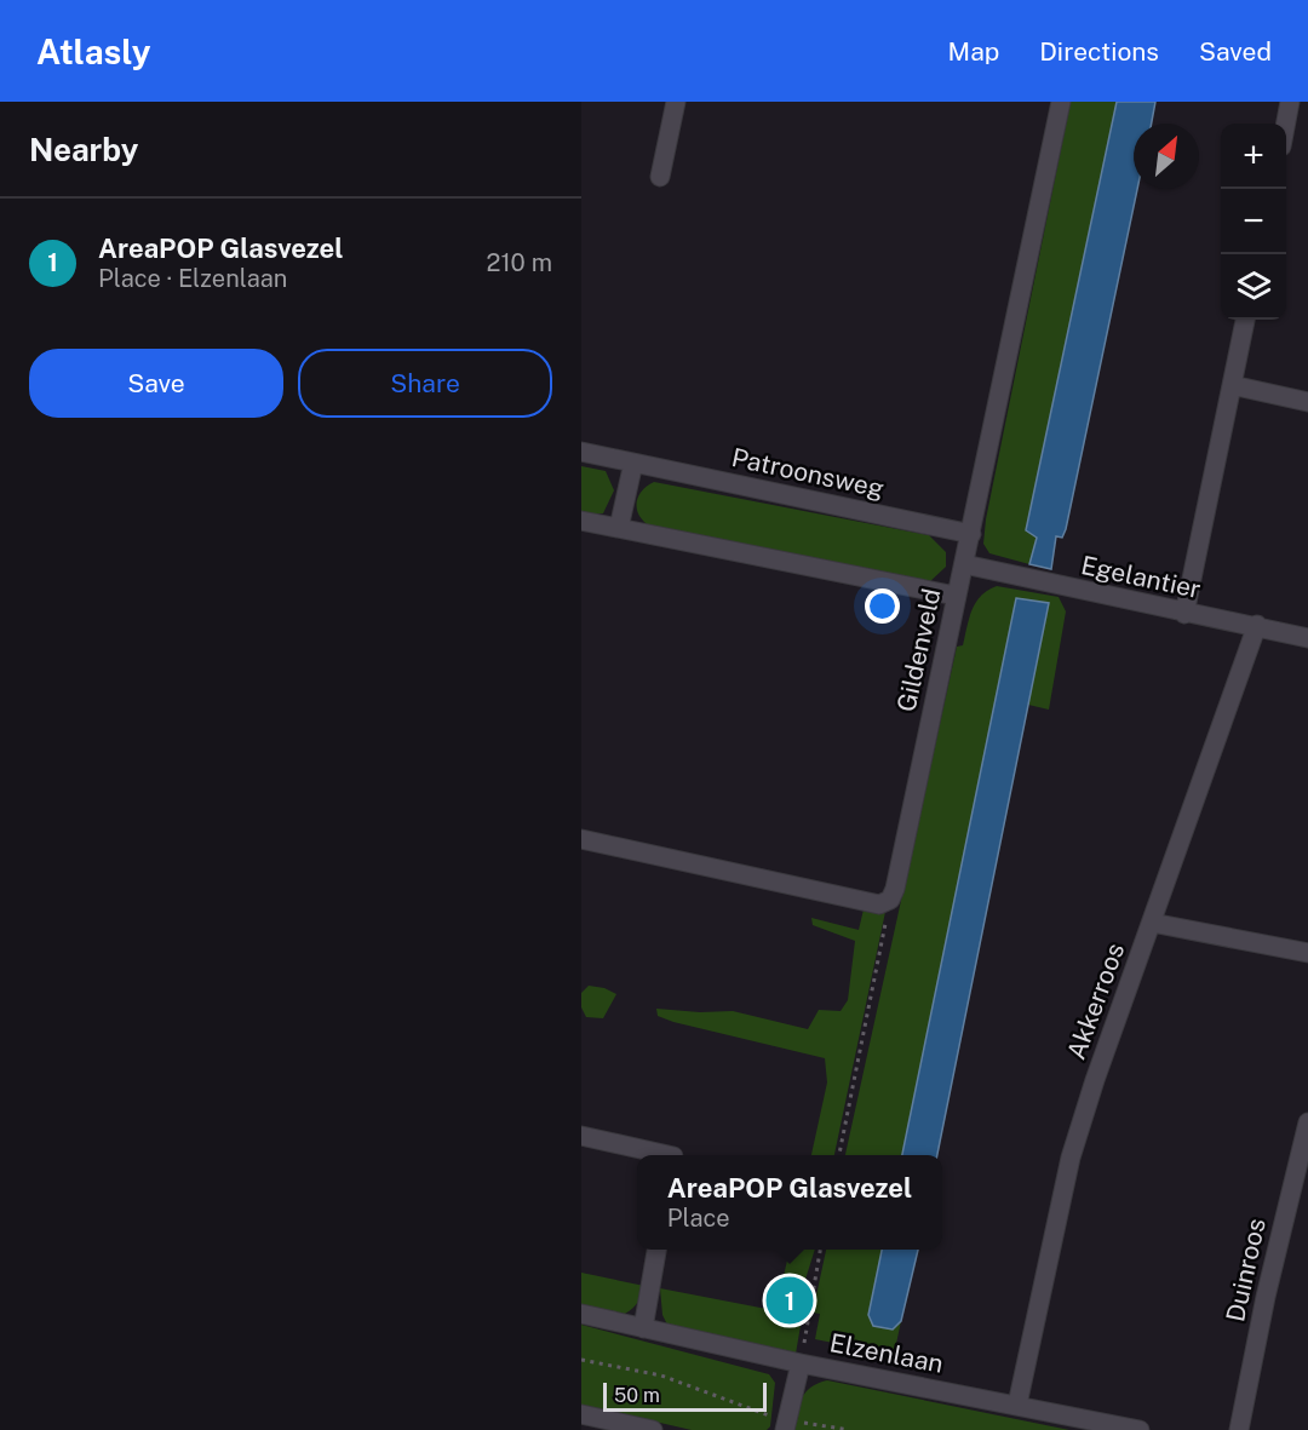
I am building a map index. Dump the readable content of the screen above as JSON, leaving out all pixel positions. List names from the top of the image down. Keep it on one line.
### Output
{"streets":{"street":["Patroonsweg","Egelantier","Gildenveld","Akkerroos","Duinroos","Elzenlaan"]},"crossings":[["Patroonsweg","Gildenveld"],["Egelantier","Gildenveld"],["Egelantier","Akkerroos"],["Akkerroos","Elzenlaan"]],"scale_bar":"50 m","north":"top right","page":{"header":"Atlasly","nav":["Map","Directions","Saved"],"heading":"Nearby","map_buttons":["+","−"],"list":[{"mark":"1","name":"AreaPOP Glasvezel","note":"Place · Elzenlaan","value":"210 m"}],"buttons":["Save","Share"],"popup":["AreaPOP Glasvezel","Place"],"pins":"1","scale":"50 m"}}
